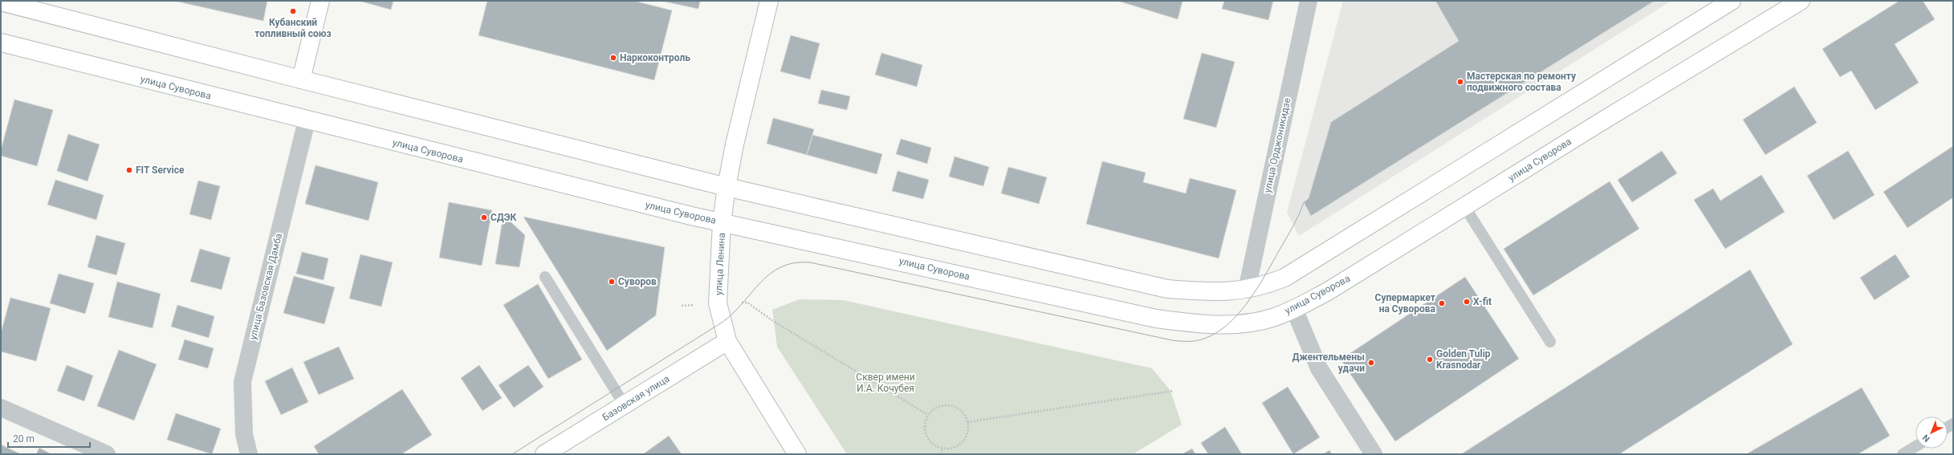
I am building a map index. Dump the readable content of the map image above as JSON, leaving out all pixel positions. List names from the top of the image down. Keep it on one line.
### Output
{"streets":{"main road":["улица Суворова","улица Ленина","Базовская улица"],"street":["улица Орджоникидзе","улица Базовская Дамба"]},"crossings":[["улица Суворова","улица Ленина"],["улица Суворова","улица Базовская Дамба"],["улица Ленина","Базовская улица"]],"parks":["Сквер имени И.А. Кочубея"],"places":["Кубанский топливный союз","Наркоконтроль","Мастерская по ремонту подвижного состава","FIT Service","СДЭК","Суворов","X-fit","Супермаркет на Суворова","Golden Tulip Krasnodar","Джентельмены удачи"],"scale_bar":"20 m","north":"bottom left"}
